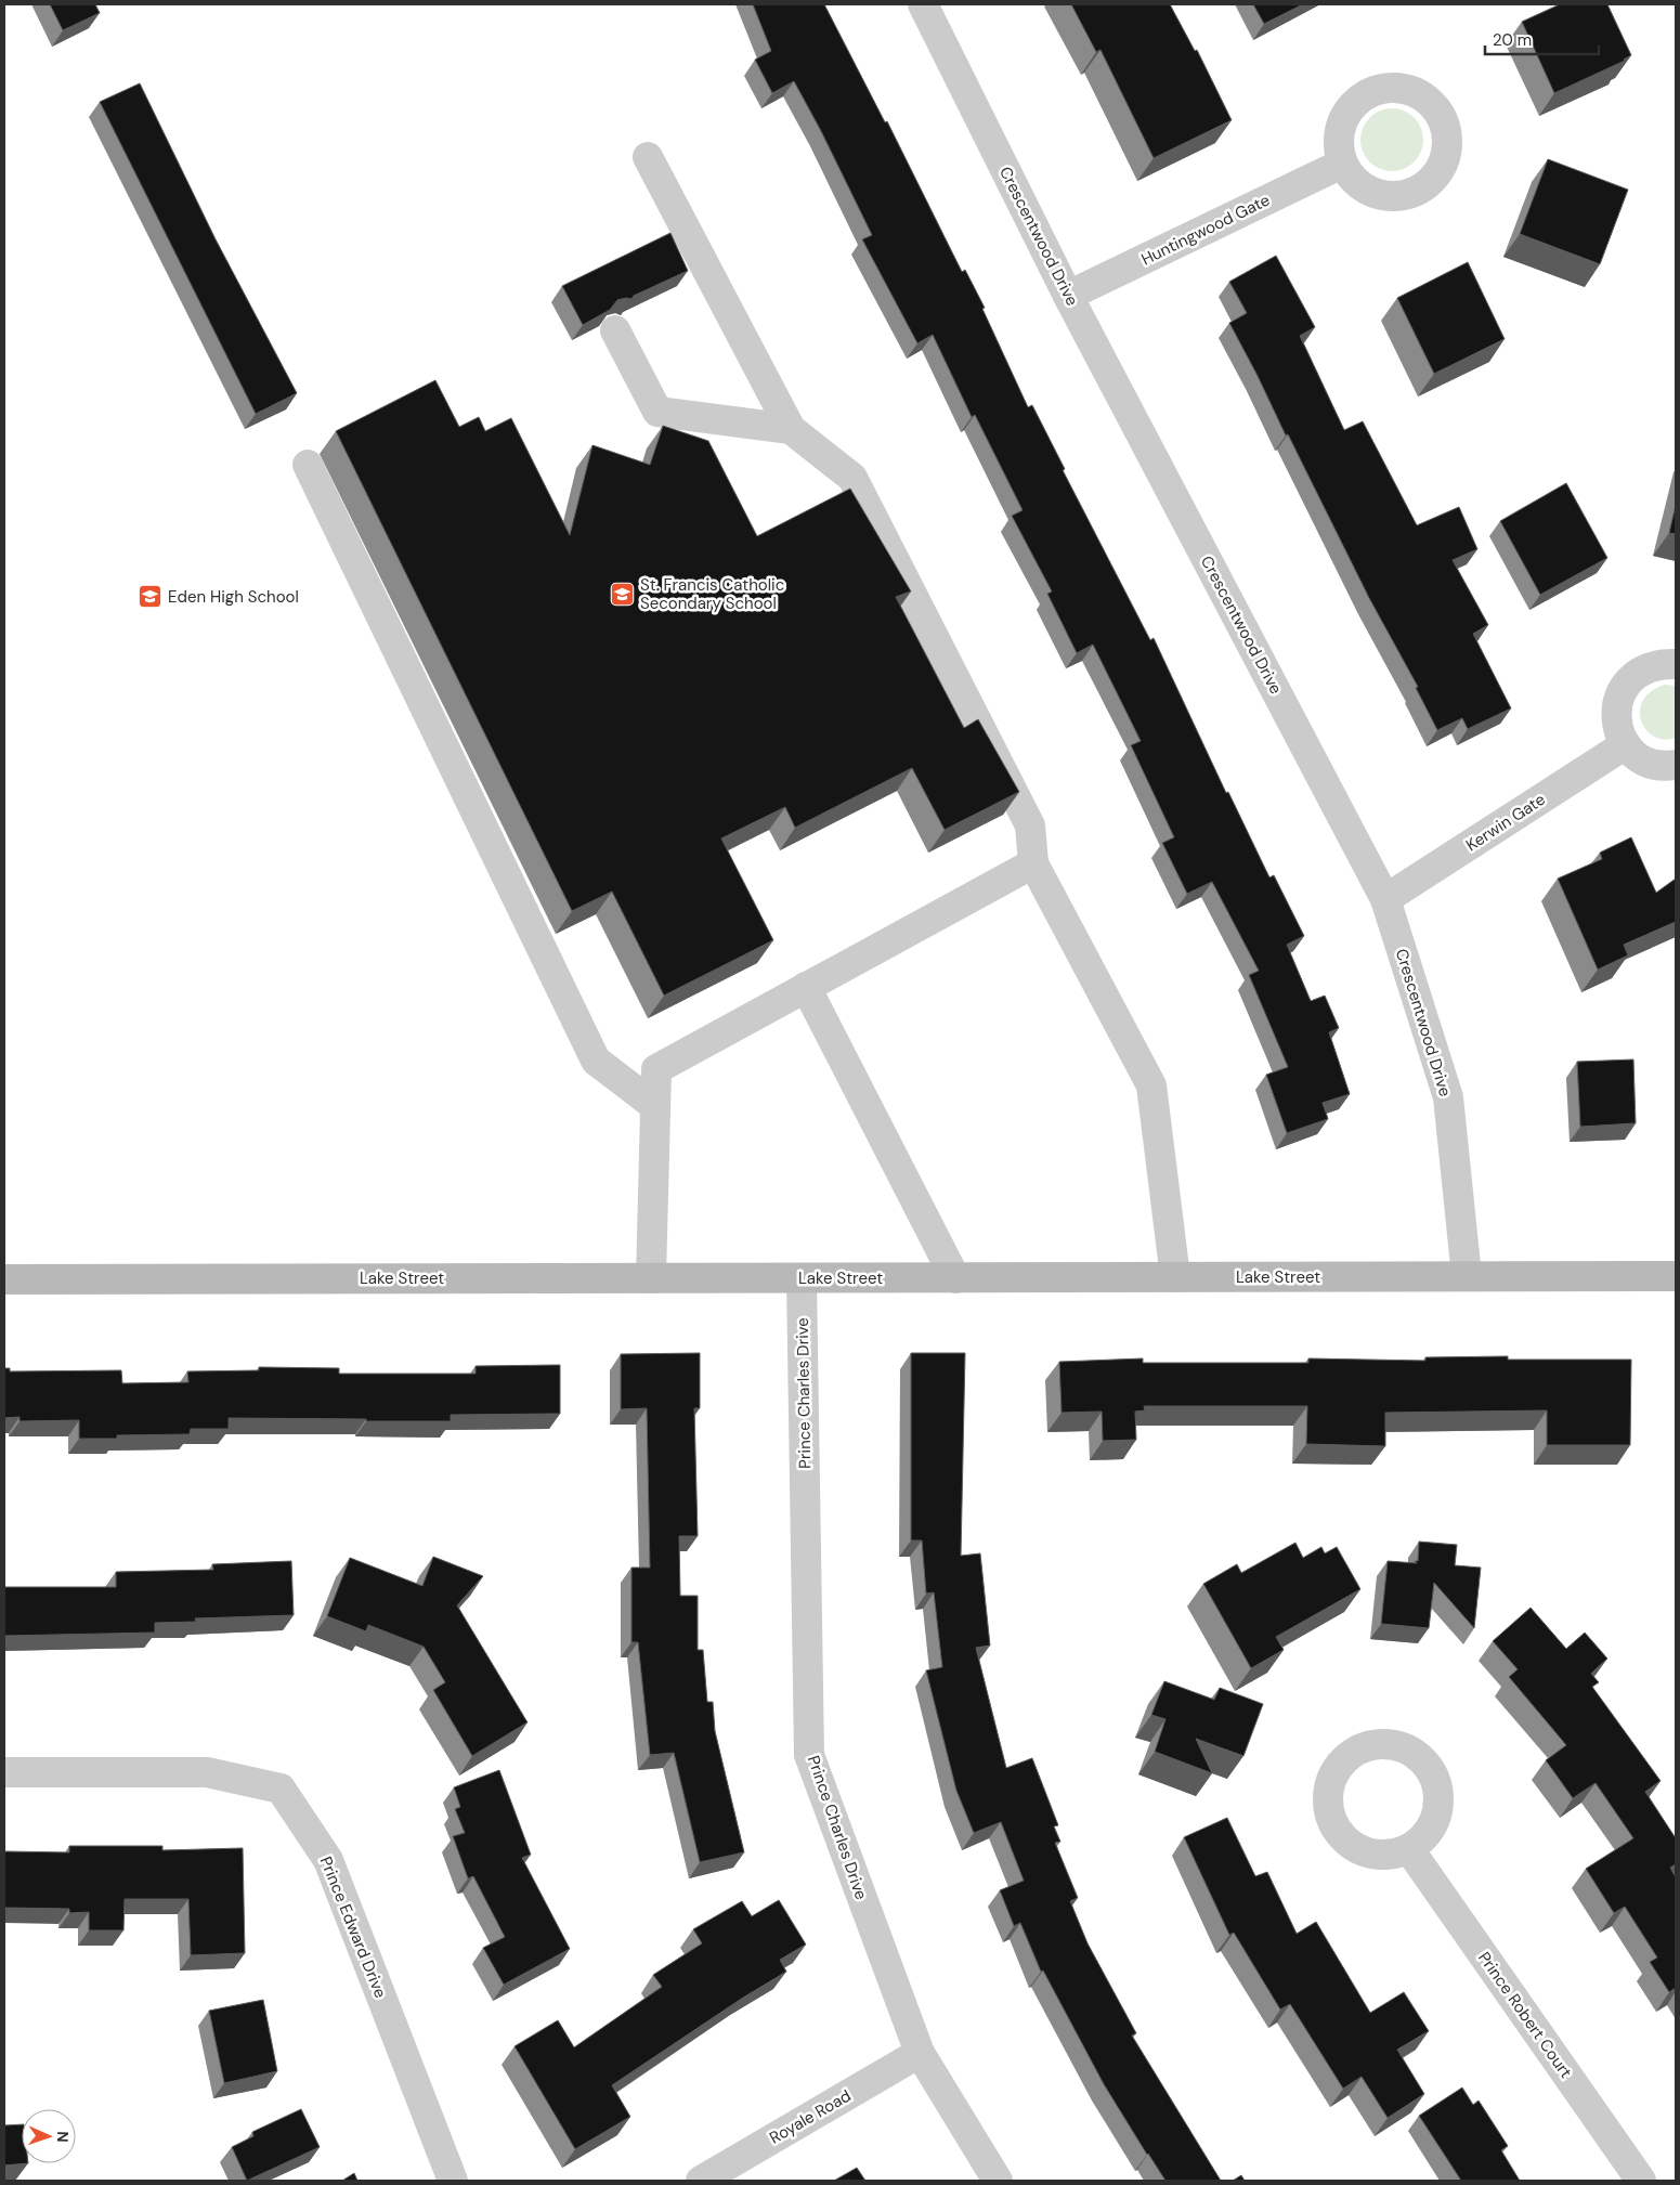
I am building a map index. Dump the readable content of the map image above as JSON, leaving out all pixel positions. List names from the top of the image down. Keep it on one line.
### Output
{"streets":{"main road":["Lake Street"],"street":["Huntingwood Gate","Crescentwood Drive","Kerwin Gate","Prince Charles Drive","Prince Edward Drive","Prince Robert Court","Royale Road"]},"crossings":[["Huntingwood Gate","Crescentwood Drive"],["Crescentwood Drive","Kerwin Gate"],["Crescentwood Drive","Lake Street"],["Lake Street","Prince Charles Drive"],["Prince Charles Drive","Royale Road"]],"places":{"school or university":["St. Francis Catholic Secondary School","Eden High School"]},"scale_bar":"20 m","north":"right"}
